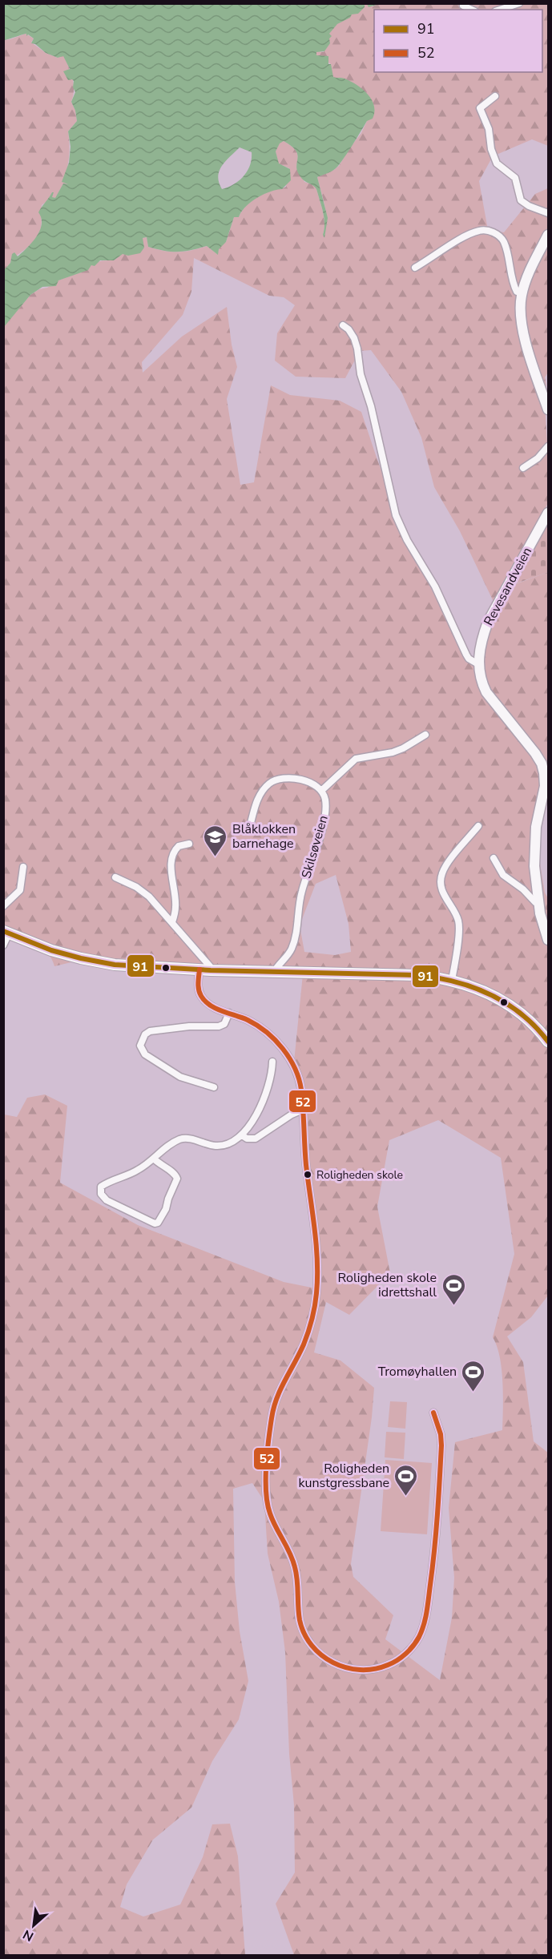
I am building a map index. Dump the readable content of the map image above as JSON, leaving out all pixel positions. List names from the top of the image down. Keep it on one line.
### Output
{"streets":{"main road":["Revesandveien"],"street":["Skilsøveien"]},"places":{"school or university":["Blåklokken barnehage"],"other":["Roligheden skole"],"sports":["Roligheden skole idrettshall","Tromøyhallen","Roligheden kunstgressbane"]},"lines":["transit line 91","transit line 52"],"legend":["91","52"],"north":"bottom left"}
